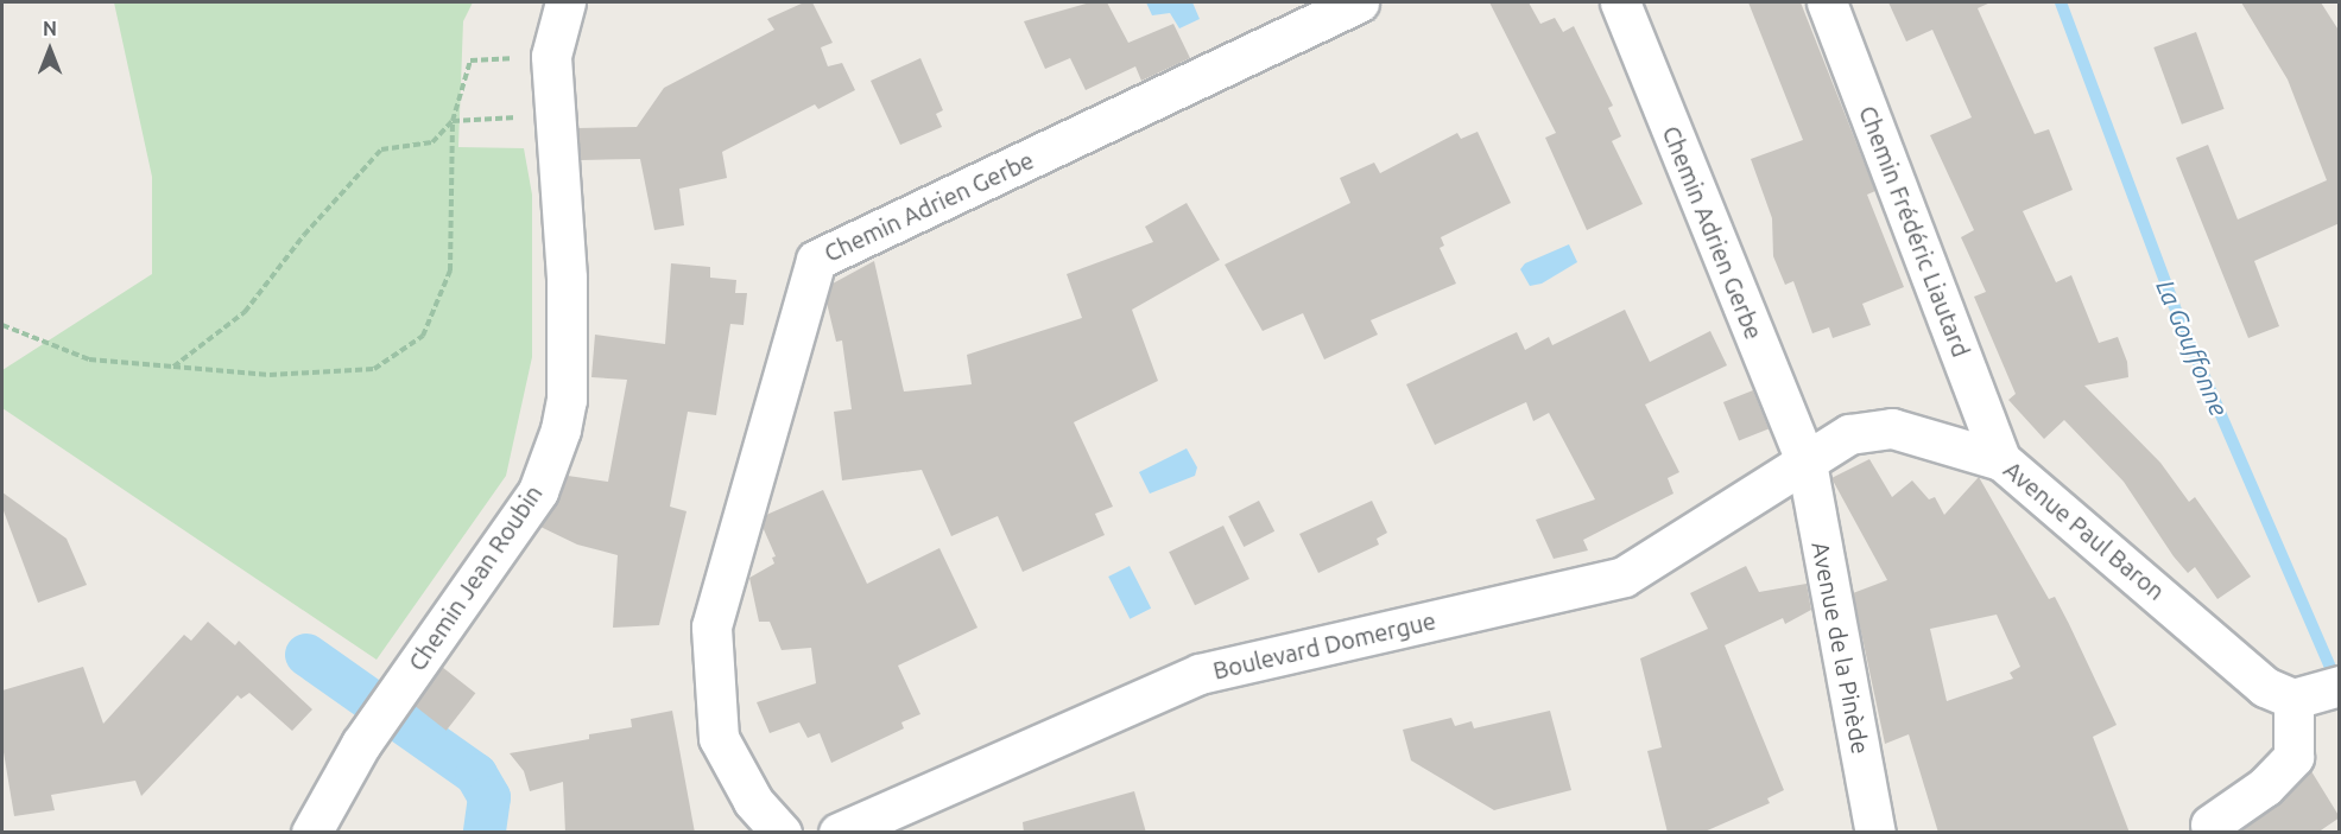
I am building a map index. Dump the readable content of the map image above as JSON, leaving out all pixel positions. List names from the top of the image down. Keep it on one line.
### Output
{"streets":{"street":["Chemin Adrien Gerbe","Chemin Frédéric Liautard","Avenue Paul Baron","Chemin Jean Roubin","Boulevard Domergue","Avenue de la Pinède"]},"crossings":[["Chemin Adrien Gerbe","Avenue Paul Baron"],["Chemin Adrien Gerbe","Boulevard Domergue"],["Chemin Adrien Gerbe","Avenue de la Pinède"],["Chemin Frédéric Liautard","Avenue Paul Baron"],["Avenue Paul Baron","Boulevard Domergue"],["Avenue Paul Baron","Avenue de la Pinède"],["Boulevard Domergue","Avenue de la Pinède"]],"water":["La Gouffonne"],"north":"top"}
